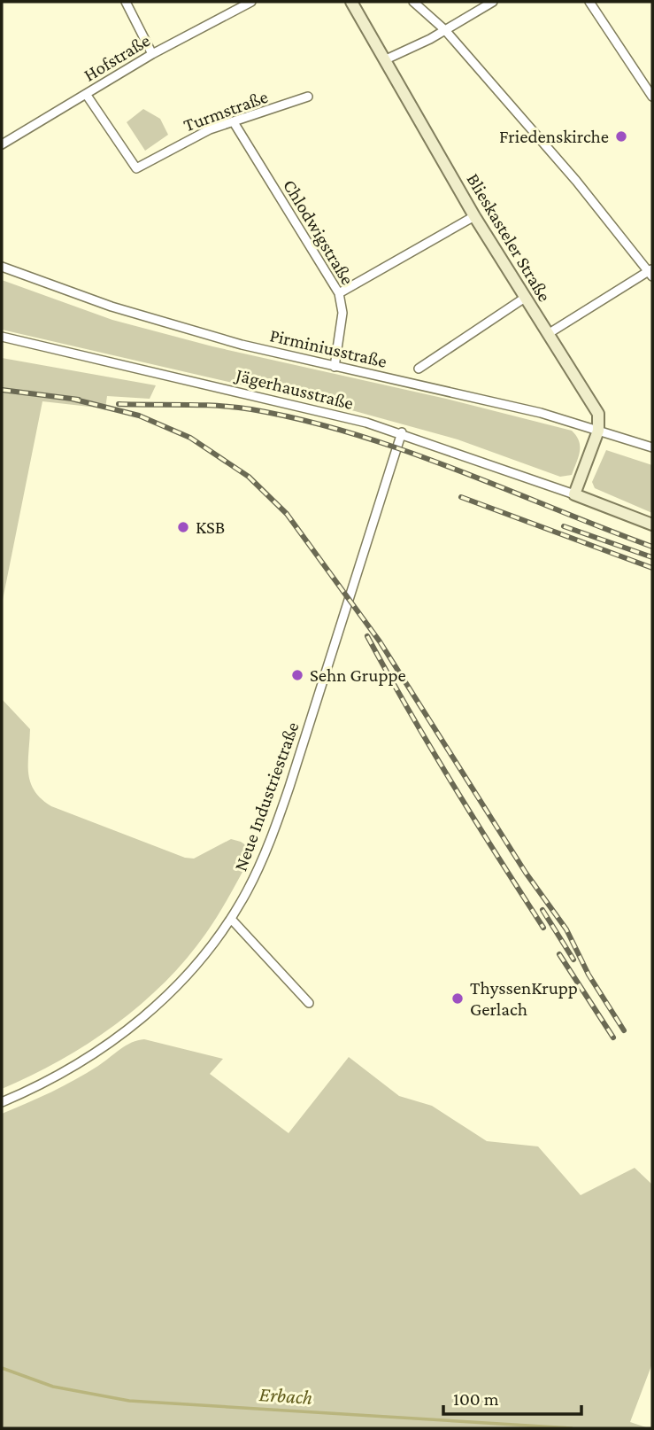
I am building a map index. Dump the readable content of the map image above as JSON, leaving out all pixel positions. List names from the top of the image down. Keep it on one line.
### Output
{"streets":{"street":["Hofstraße","Turmstraße","Chlodwigstraße","Blieskasteler Straße","Pirminiusstraße","Jägerhausstraße","Neue Industriestraße"]},"crossings":[["Hofstraße","Turmstraße"],["Turmstraße","Chlodwigstraße"],["Chlodwigstraße","Pirminiusstraße"],["Blieskasteler Straße","Pirminiusstraße"],["Jägerhausstraße","Neue Industriestraße"]],"water":["Erbach"],"places":["Friedenskirche","KSB","Sehn Gruppe","ThyssenKrupp Gerlach"],"scale_bar":"100 m"}
